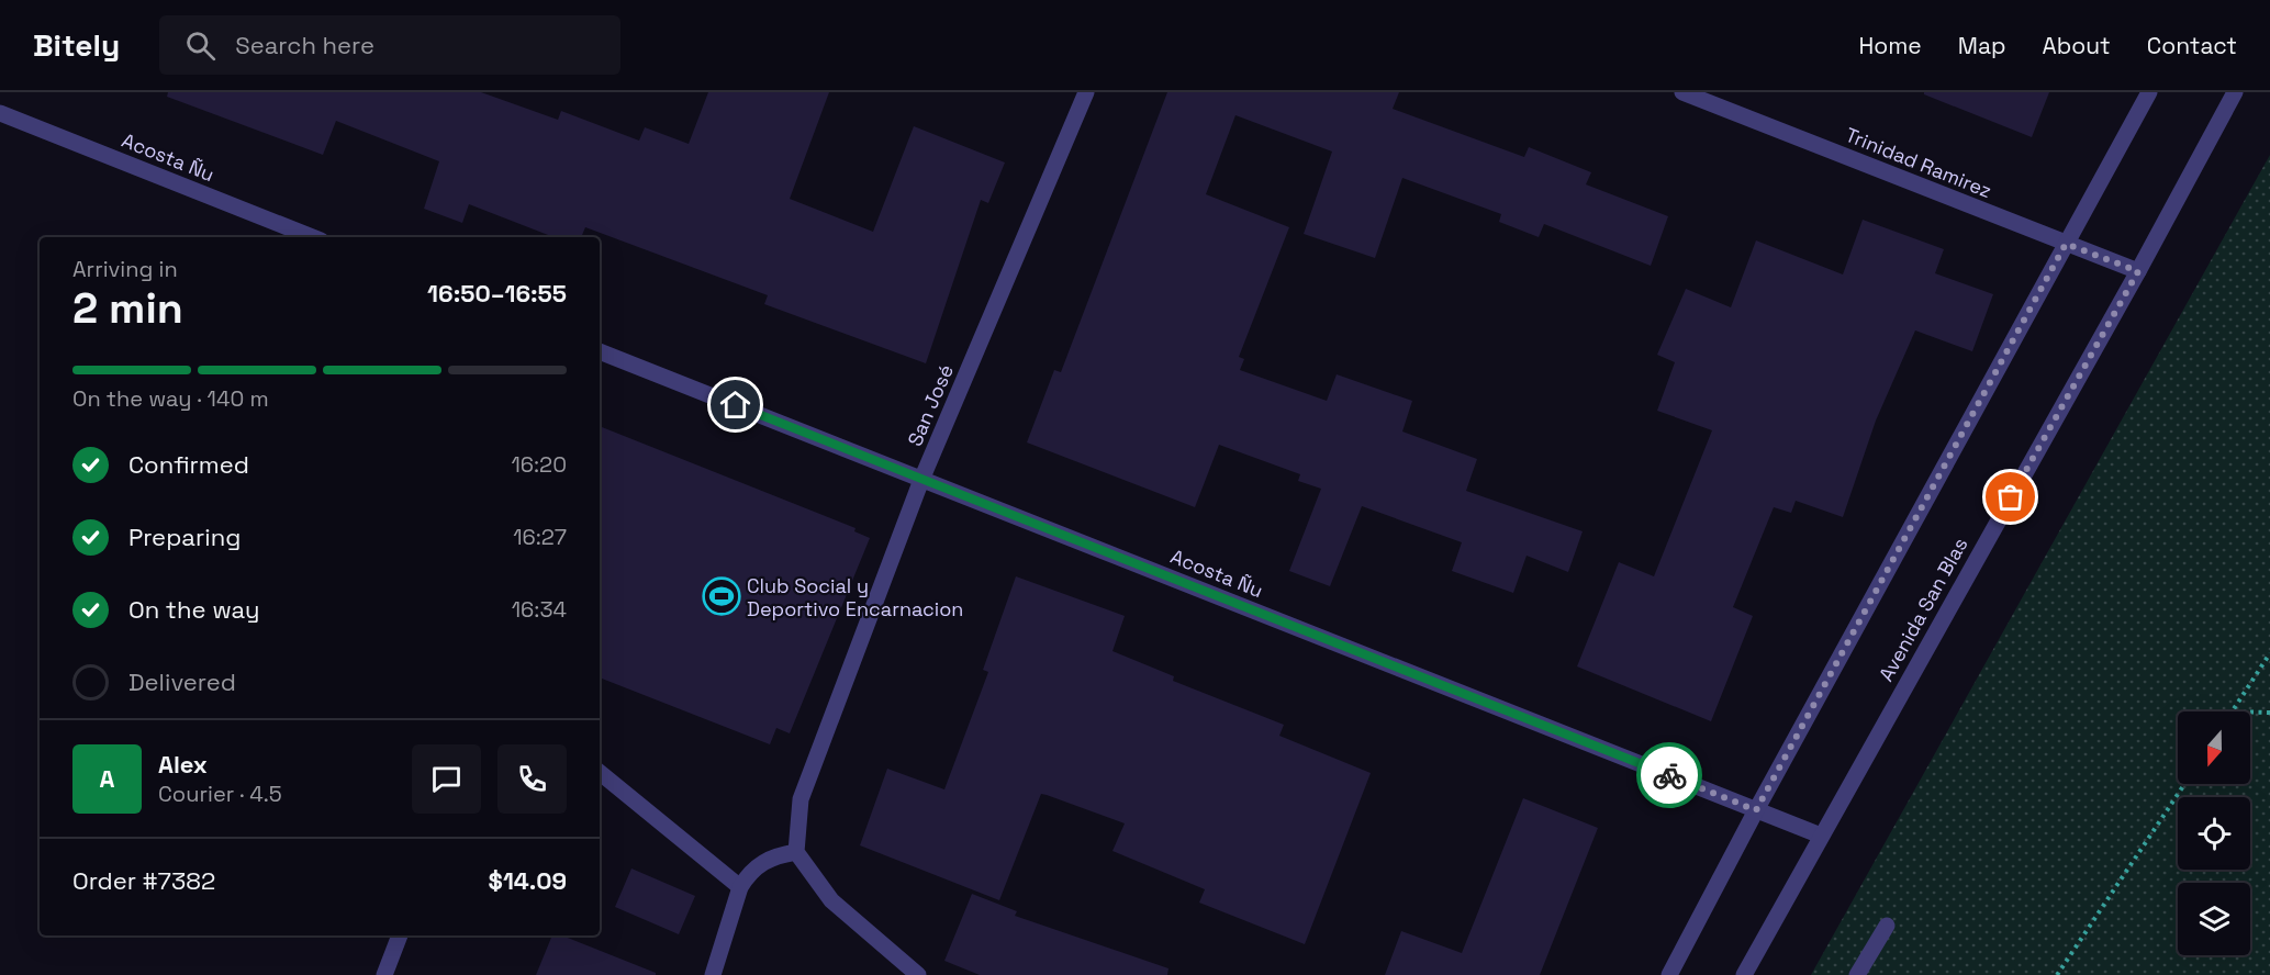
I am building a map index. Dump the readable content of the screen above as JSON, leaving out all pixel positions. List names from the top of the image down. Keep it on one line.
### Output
{"streets":{"street":["Acosta Ñu","Trinidad Ramirez","San José","Avenida San Blas"]},"crossings":[["Acosta Ñu","San José"],["Acosta Ñu","Avenida San Blas"],["Trinidad Ramirez","Avenida San Blas"]],"places":{"sports":["Club Social y Deportivo Encarnacion"]},"north":"bottom","page":{"header":"Bitely","search":"Search here","nav":["Home","Map","About","Contact"],"heading":["2 min","Arriving in","16:50–16:55"],"panel":["Alex","Courier · 4.5","Order #7382","$14.09"],"bar":"On the way · 140 m","list":[["Confirmed","16:20"],["Preparing","16:27"],["On the way","16:34"],"Delivered"],"round":"A"}}
